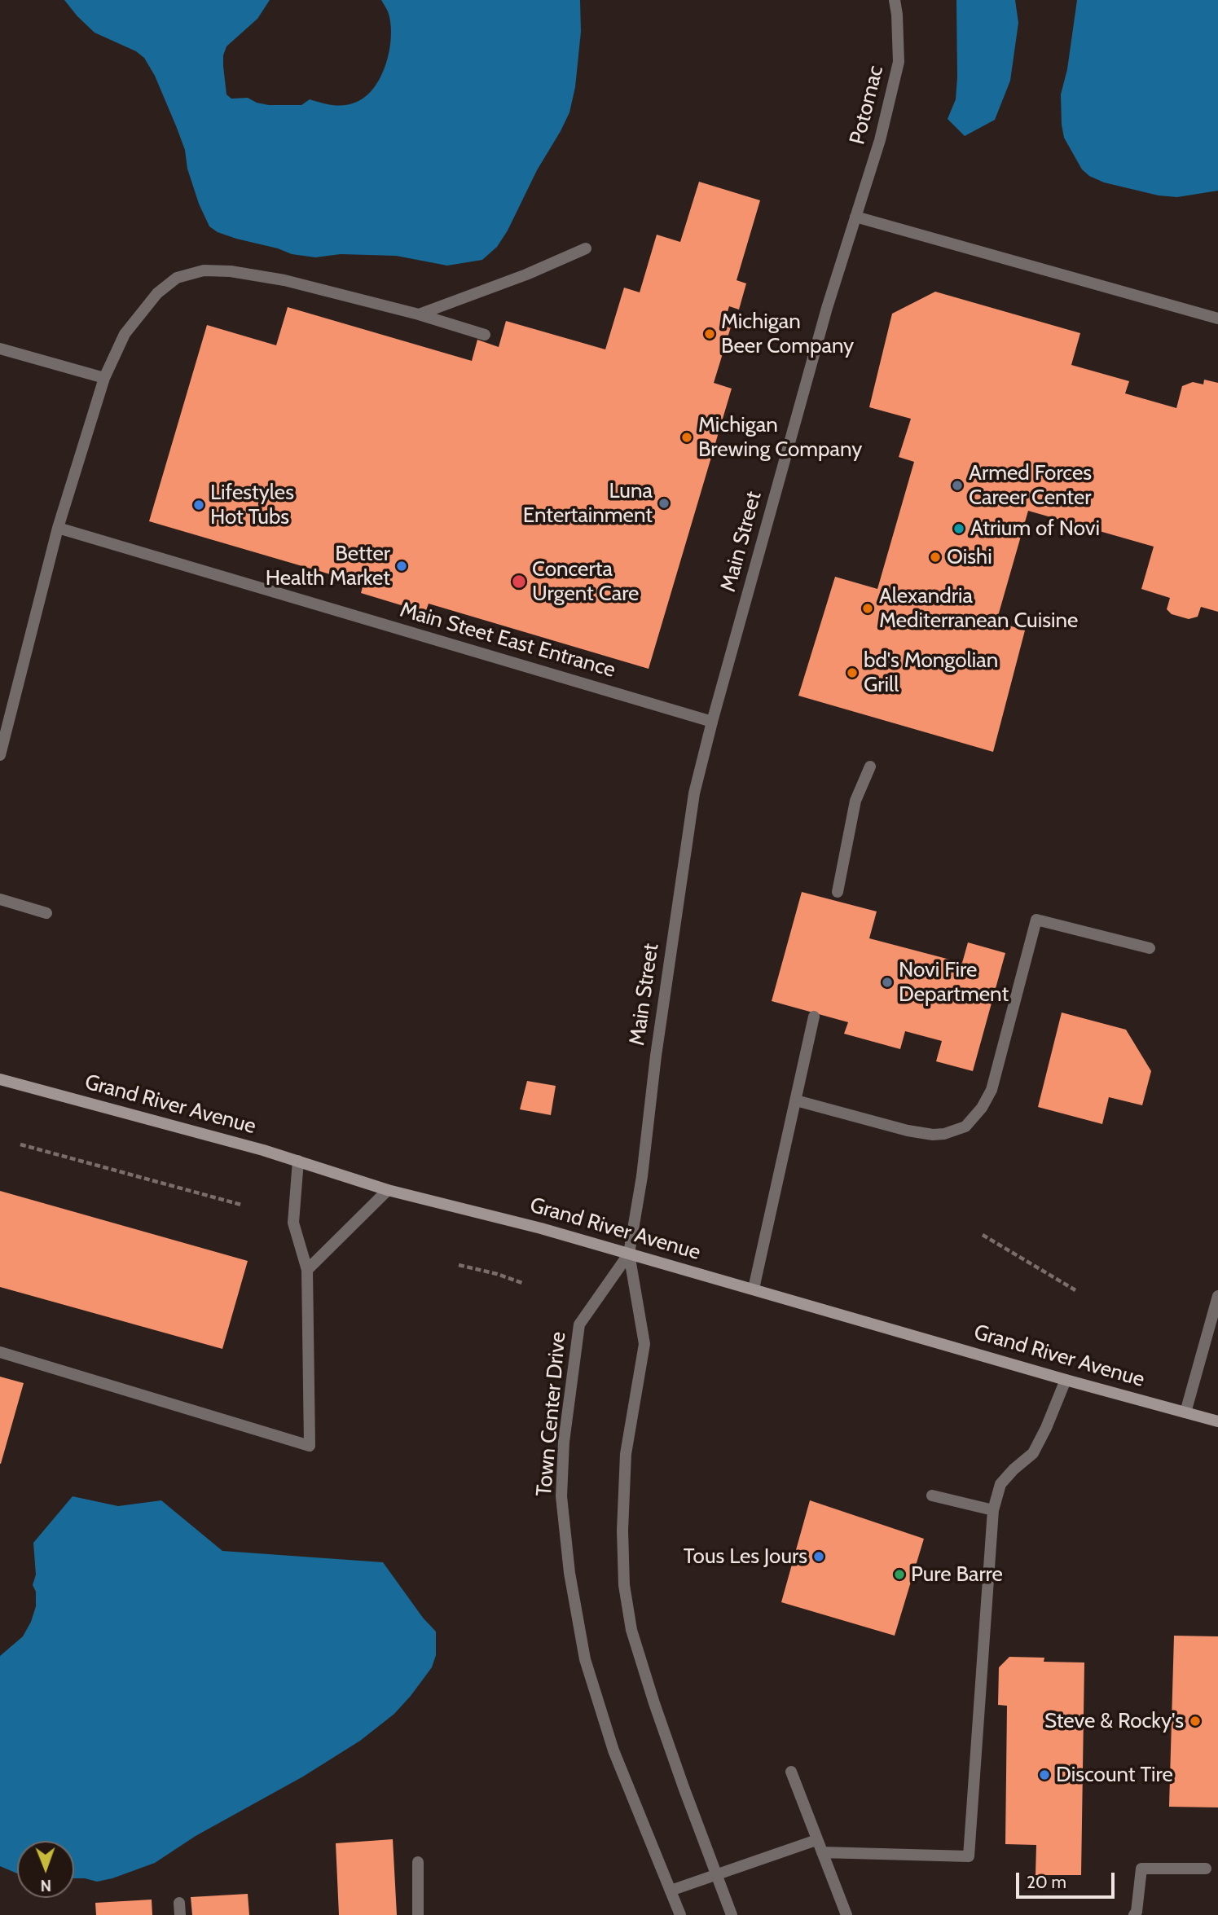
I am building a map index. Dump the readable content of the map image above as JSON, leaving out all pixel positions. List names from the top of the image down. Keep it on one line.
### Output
{"streets":{"main road":["Grand River Avenue"],"street":["Potomac","Main Street","Main Steet East Entrance","Town Center Drive"]},"crossings":[["Potomac","Main Street"],["Main Street","Main Steet East Entrance"],["Main Street","Grand River Avenue"],["Main Street","Town Center Drive"],["Grand River Avenue","Town Center Drive"]],"places":["Michigan Beer Company","Michigan Brewing Company","Armed Forces Career Center","Luna Entertainment","Lifestyles Hot Tubs","Atrium of Novi","Oishi","Better Health Market","Concerta Urgent Care","Alexandria Mediterranean Cuisine","bd's Mongolian Grill","Novi Fire Department","Tous Les Jours","Pure Barre","Steve & Rocky's","Discount Tire"],"scale_bar":"20 m","north":"bottom"}
